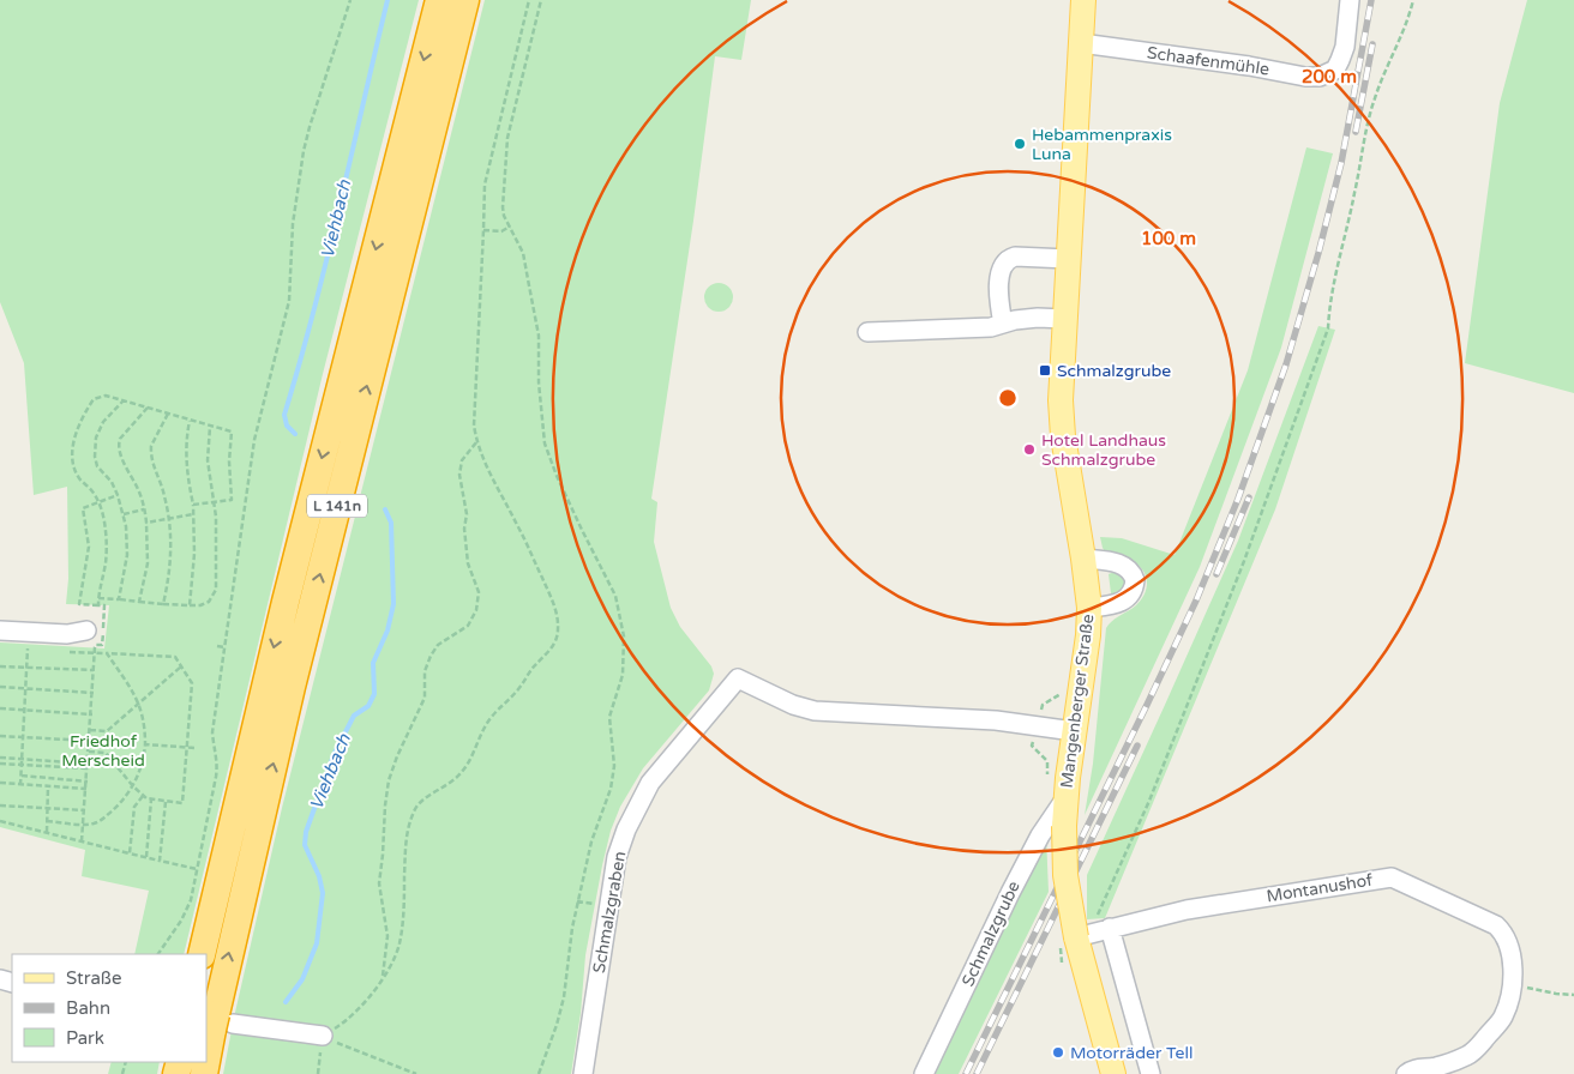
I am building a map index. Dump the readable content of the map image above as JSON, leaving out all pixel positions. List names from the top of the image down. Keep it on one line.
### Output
{"streets":{"highway":["L 141n"],"main road":["Mangenberger Straße"],"street":["Schaafenmühle","Montanushof","Schmalzgraben","Schmalzgrube"]},"crossings":[["Schaafenmühle","Mangenberger Straße"],["Mangenberger Straße","Montanushof"],["Mangenberger Straße","Schmalzgraben"],["Mangenberger Straße","Schmalzgrube"]],"water":["Viehbach"],"parks":["Friedhof Merscheid"],"places":{"other":["Hebammenpraxis Luna","Hotel Landhaus Schmalzgrube","Motorräder Tell"],"transit":["Schmalzgrube"]},"legend":["Straße","Bahn","Park"],"rings":["200 m","100 m"]}
